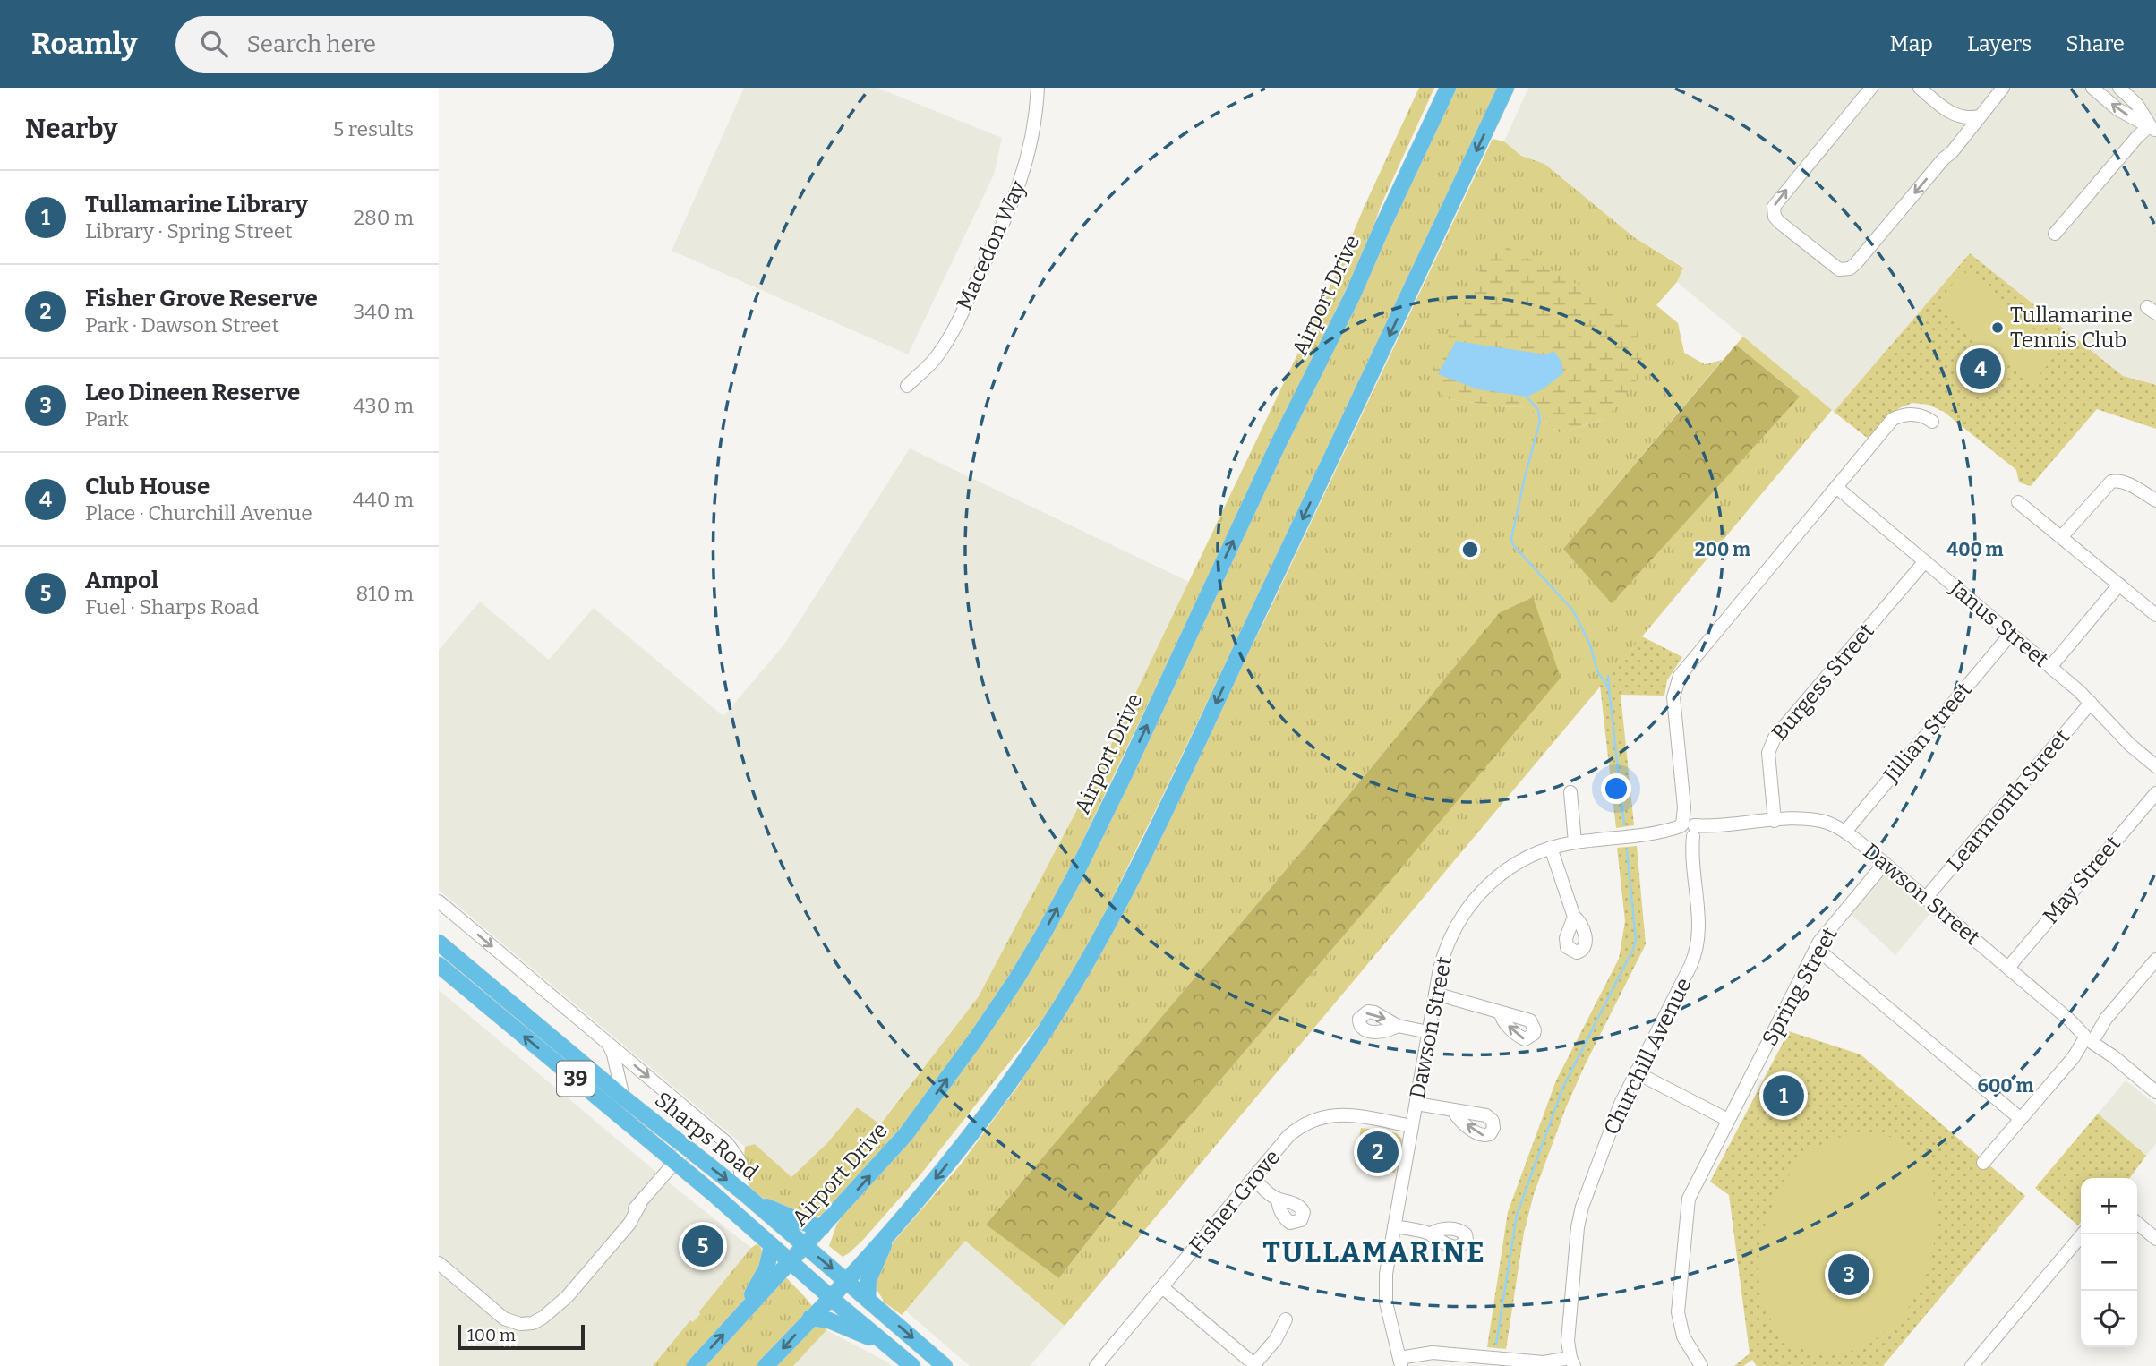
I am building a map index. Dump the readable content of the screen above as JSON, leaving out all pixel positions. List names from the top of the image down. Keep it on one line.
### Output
{"streets":{"main road":["Airport Drive","39","Sharps Road"],"street":["Macedon Way","Janus Street","Burgess Street","Jillian Street","Learmonth Street","May Street","Dawson Street","Spring Street","Churchill Avenue","Fisher Grove"]},"crossings":[["Airport Drive","Sharps Road"],["Janus Street","Burgess Street"],["Janus Street","Jillian Street"],["Janus Street","Learmonth Street"],["Janus Street","Churchill Avenue"],["Burgess Street","Dawson Street"],["Jillian Street","Dawson Street"],["Learmonth Street","Dawson Street"],["May Street","Dawson Street"],["Dawson Street","Spring Street"],["Dawson Street","Churchill Avenue"],["Dawson Street","Fisher Grove"]],"districts":["TULLAMARINE"],"places":["Tullamarine Tennis Club"],"scale_bar":"100 m","page":{"header":"Roamly","search":"Search here","nav":["Map","Layers","Share"],"heading":["Nearby","5 results"],"list":[{"mark":"1","name":"Tullamarine Library","note":"Library · Spring Street","value":"280 m"},{"mark":"2","name":"Fisher Grove Reserve","note":"Park · Dawson Street","value":"340 m"},{"mark":"3","name":"Leo Dineen Reserve","note":"Park","value":"430 m"},{"mark":"4","name":"Club House","note":"Place · Churchill Avenue","value":"440 m"},{"mark":"5","name":"Ampol","note":"Fuel · Sharps Road","value":"810 m"}],"pins":["4","1","2","5","3"],"map_buttons":["+","−"],"scale":"100 m"},"rings":["200 m","400 m","600 m"]}
